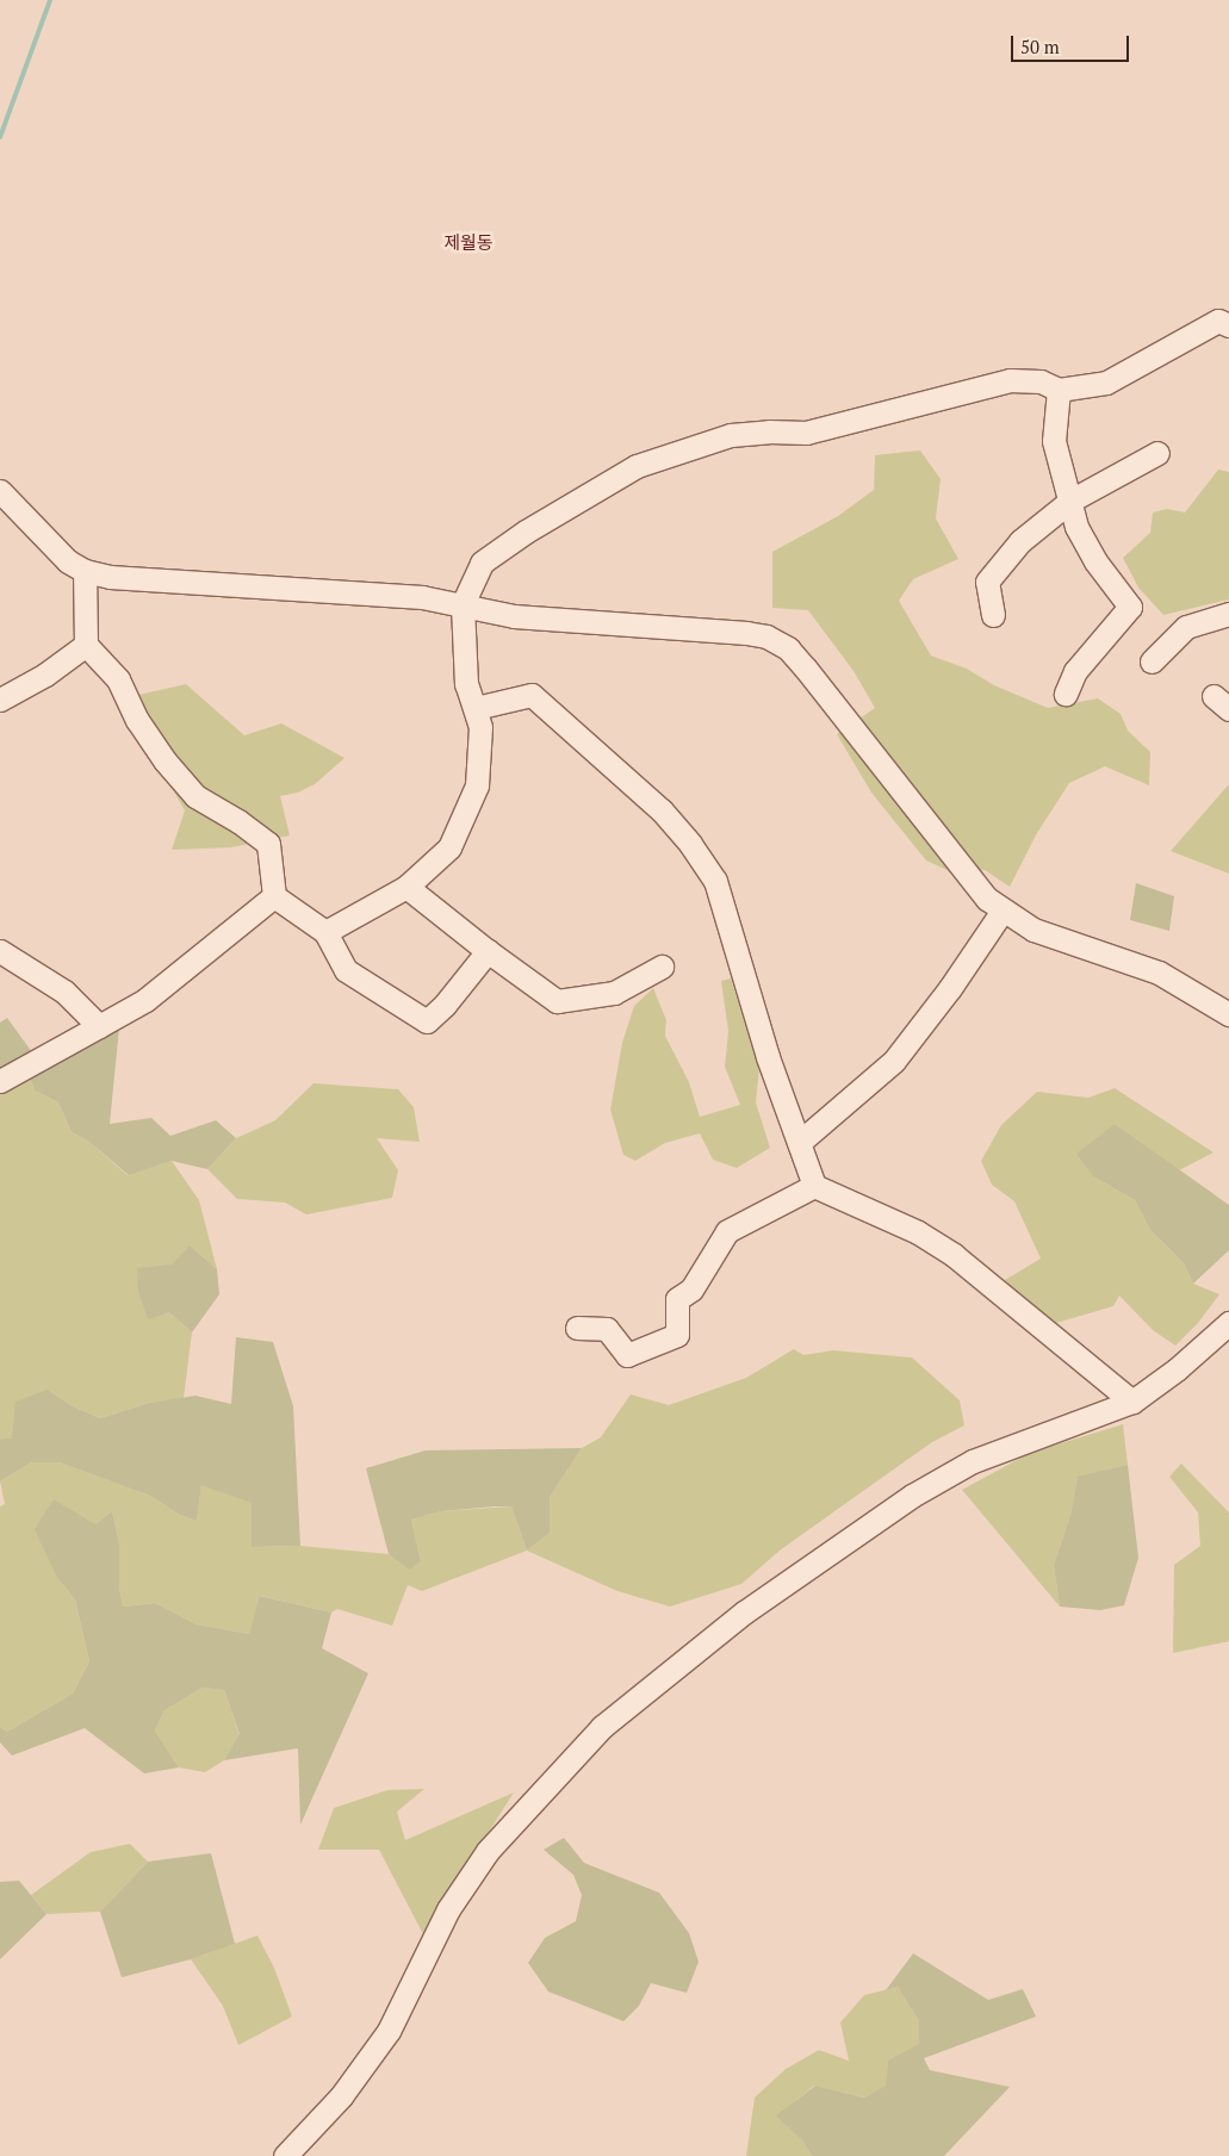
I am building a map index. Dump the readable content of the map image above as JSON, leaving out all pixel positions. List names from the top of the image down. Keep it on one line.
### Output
{"districts":["제월동"],"scale_bar":"50 m"}
